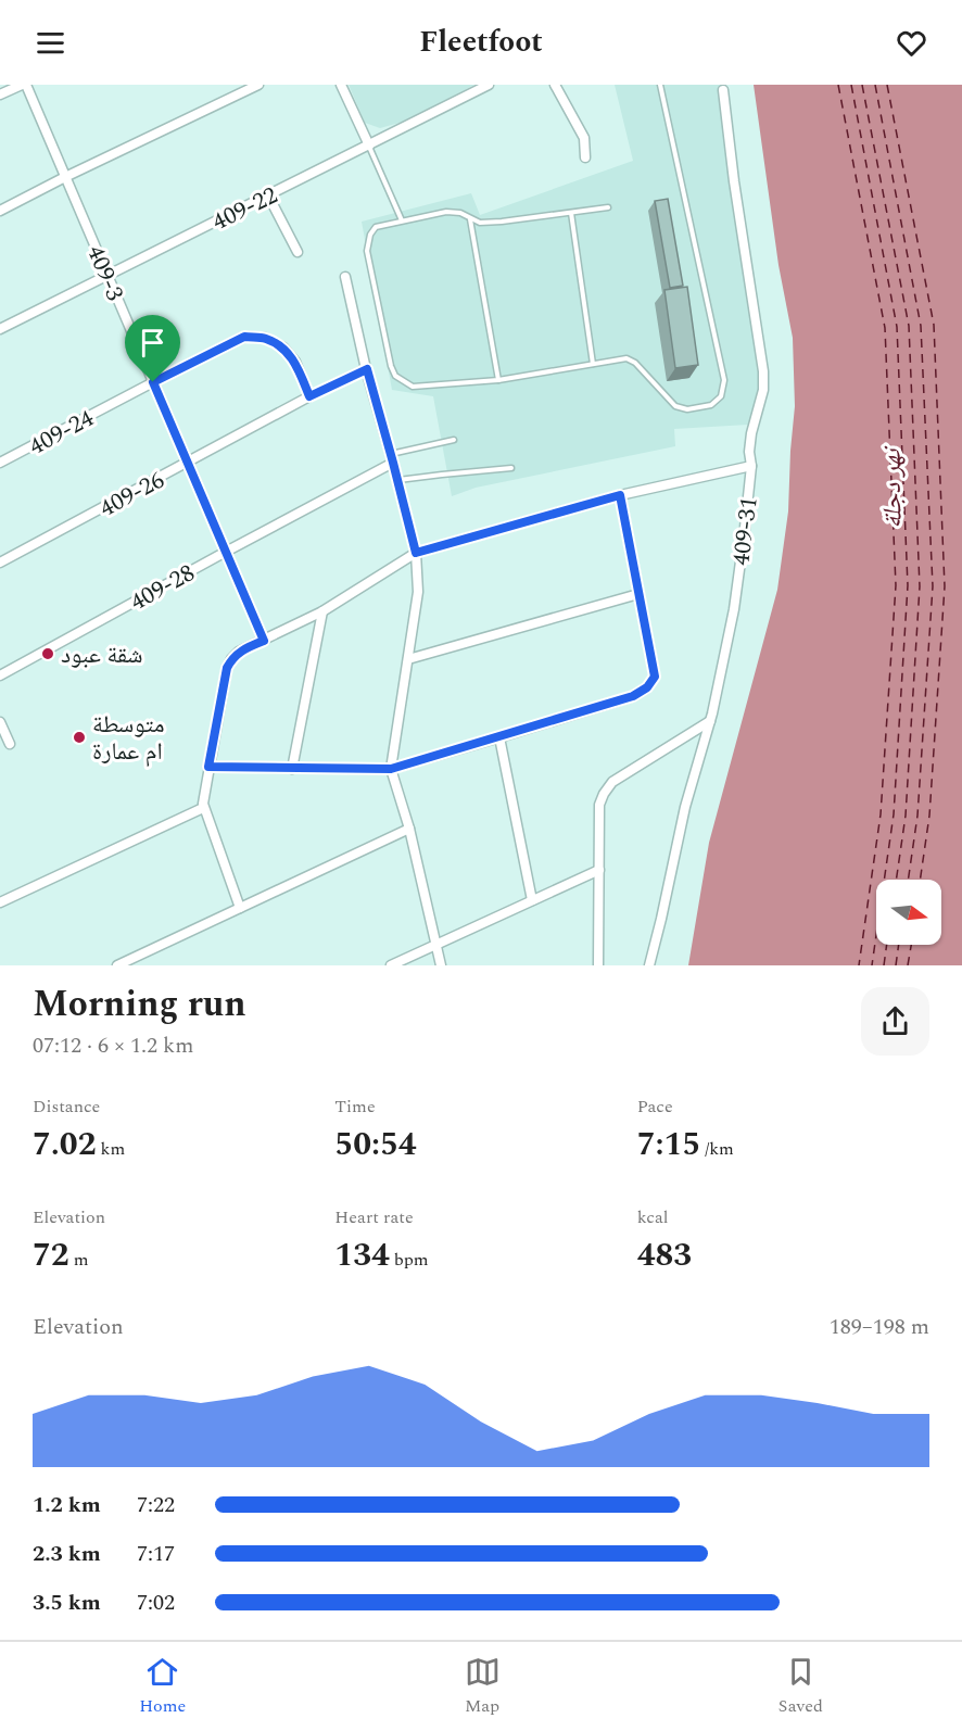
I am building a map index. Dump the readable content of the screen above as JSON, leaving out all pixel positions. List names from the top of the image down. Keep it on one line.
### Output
{"streets":{"street":["409-22","409-3","409-24","409-26","409-31","409-28"]},"crossings":[["409-22","409-3"],["409-3","409-24"],["409-3","409-26"],["409-3","409-28"],["409-24","409-26"]],"water":["نهر دجلة"],"places":["شقة عبود","متوسطة ام عمارة"],"north":"right","page":{"header":"Fleetfoot","heading":["Morning run","07:12 · 6 × 1.2 km"],"stats":[["Distance","7.02 km"],["Time","50:54"],["Pace","7:15 /km"],["Elevation","72 m"],["Heart rate","134 bpm"],["kcal","483"]],"chart":["Elevation","189–198 m"],"list":[{"name":"1.2 km","note":"7:22"},{"name":"2.3 km","note":"7:17"},{"name":"3.5 km","note":"7:02"}],"tabs":["Home","Map","Saved"]}}
